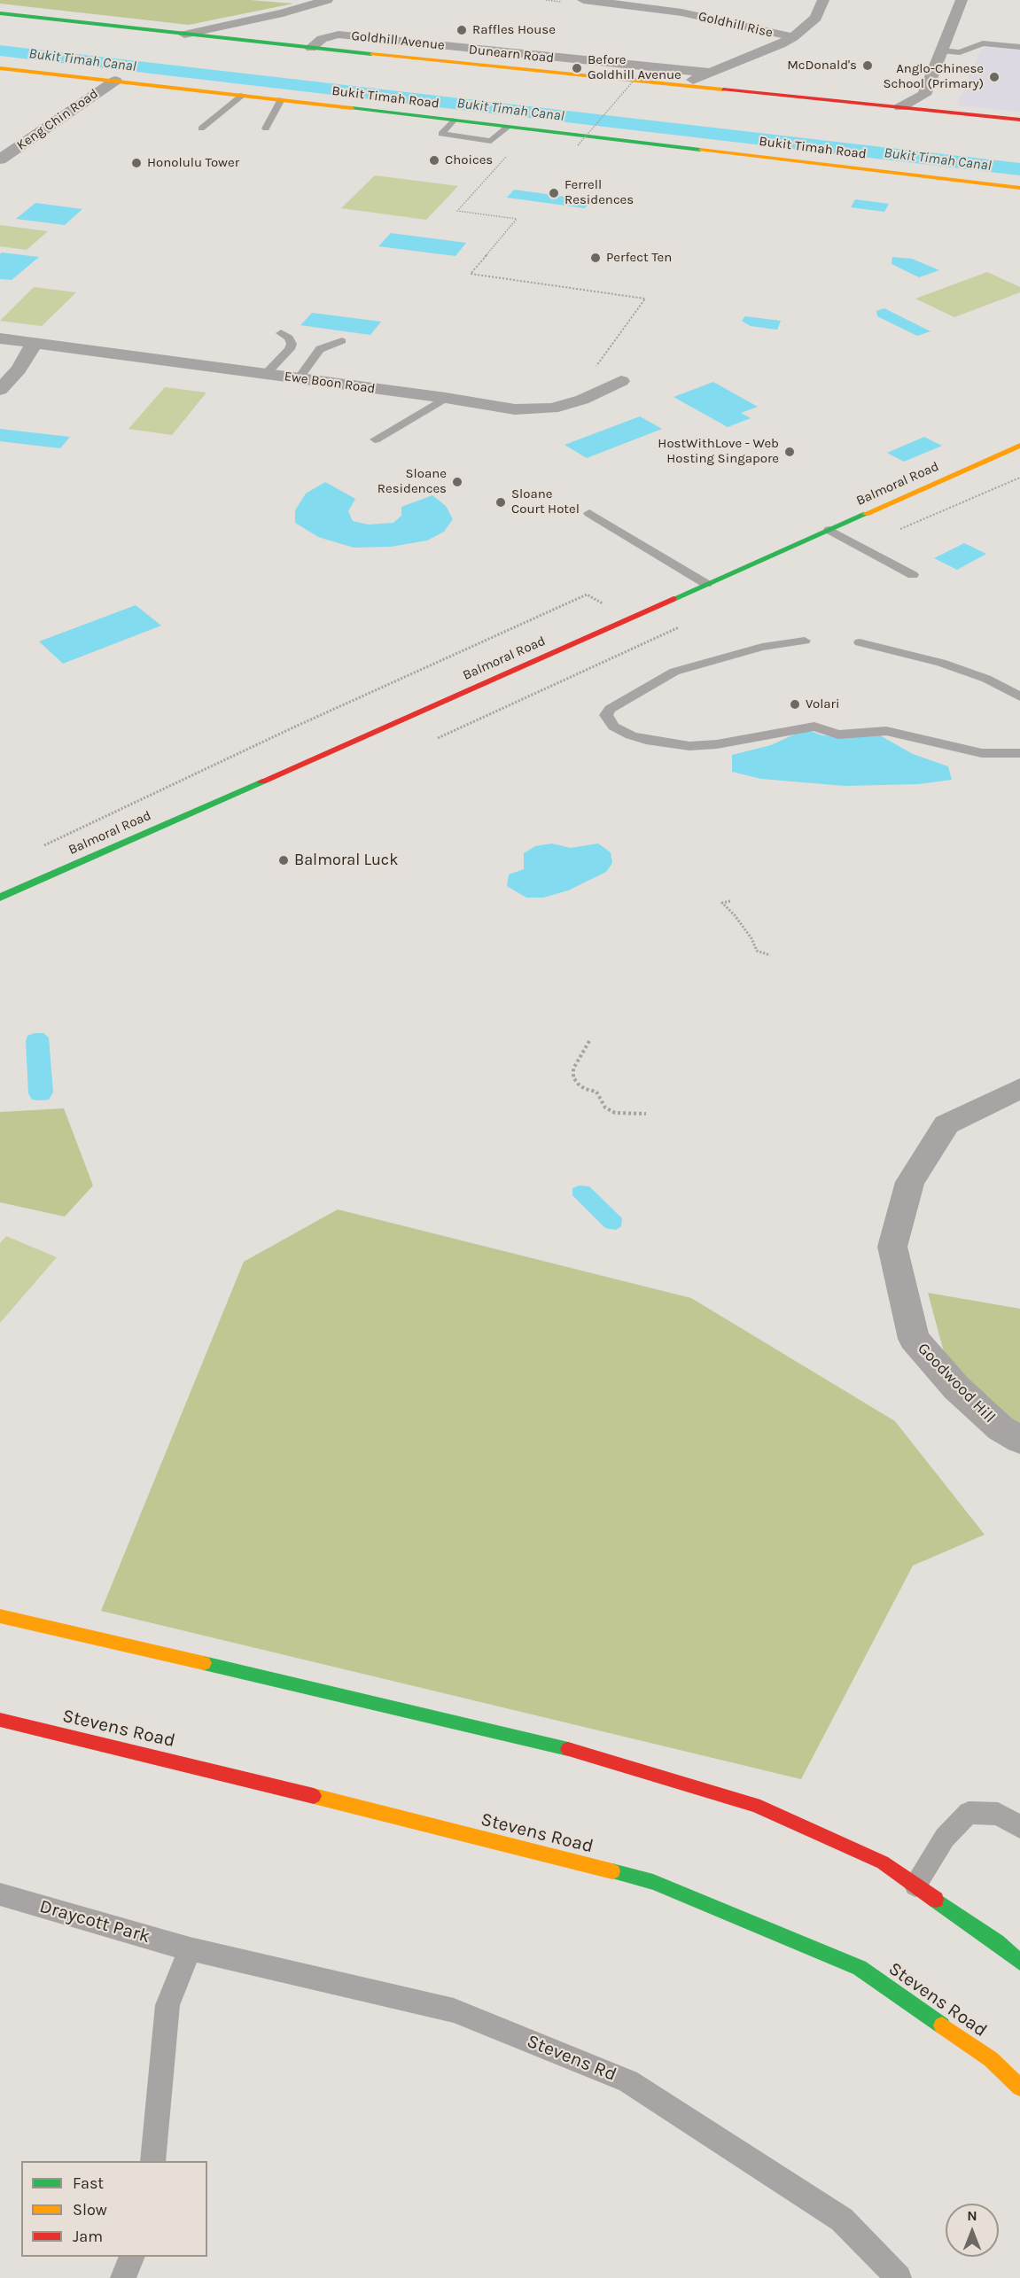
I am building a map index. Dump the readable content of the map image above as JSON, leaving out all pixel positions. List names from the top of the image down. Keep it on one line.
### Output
{"streets":{"main road":["Dunearn Road","Bukit Timah Road","Balmoral Road","Stevens Road"],"street":["Goldhill Rise","Goldhill Avenue","Keng Chin Road","Ewe Boon Road","Goodwood Hill"],"lane":["Draycott Park","Stevens Rd"]},"crossings":[["Goldhill Rise","Goldhill Avenue"],["Goldhill Avenue","Dunearn Road"],["Bukit Timah Road","Keng Chin Road"],["Draycott Park","Stevens Rd"]],"water":["Bukit Timah Canal"],"places":["Raffles House","McDonald's","Before Goldhill Avenue","Anglo-Chinese School (Primary)","Choices","Honolulu Tower","Ferrell Residences","Perfect Ten","HostWithLove - Web Hosting Singapore","Sloane Residences","Sloane Court Hotel","Volari","Balmoral Luck"],"legend":["Fast","Slow","Jam"],"north":"top"}
